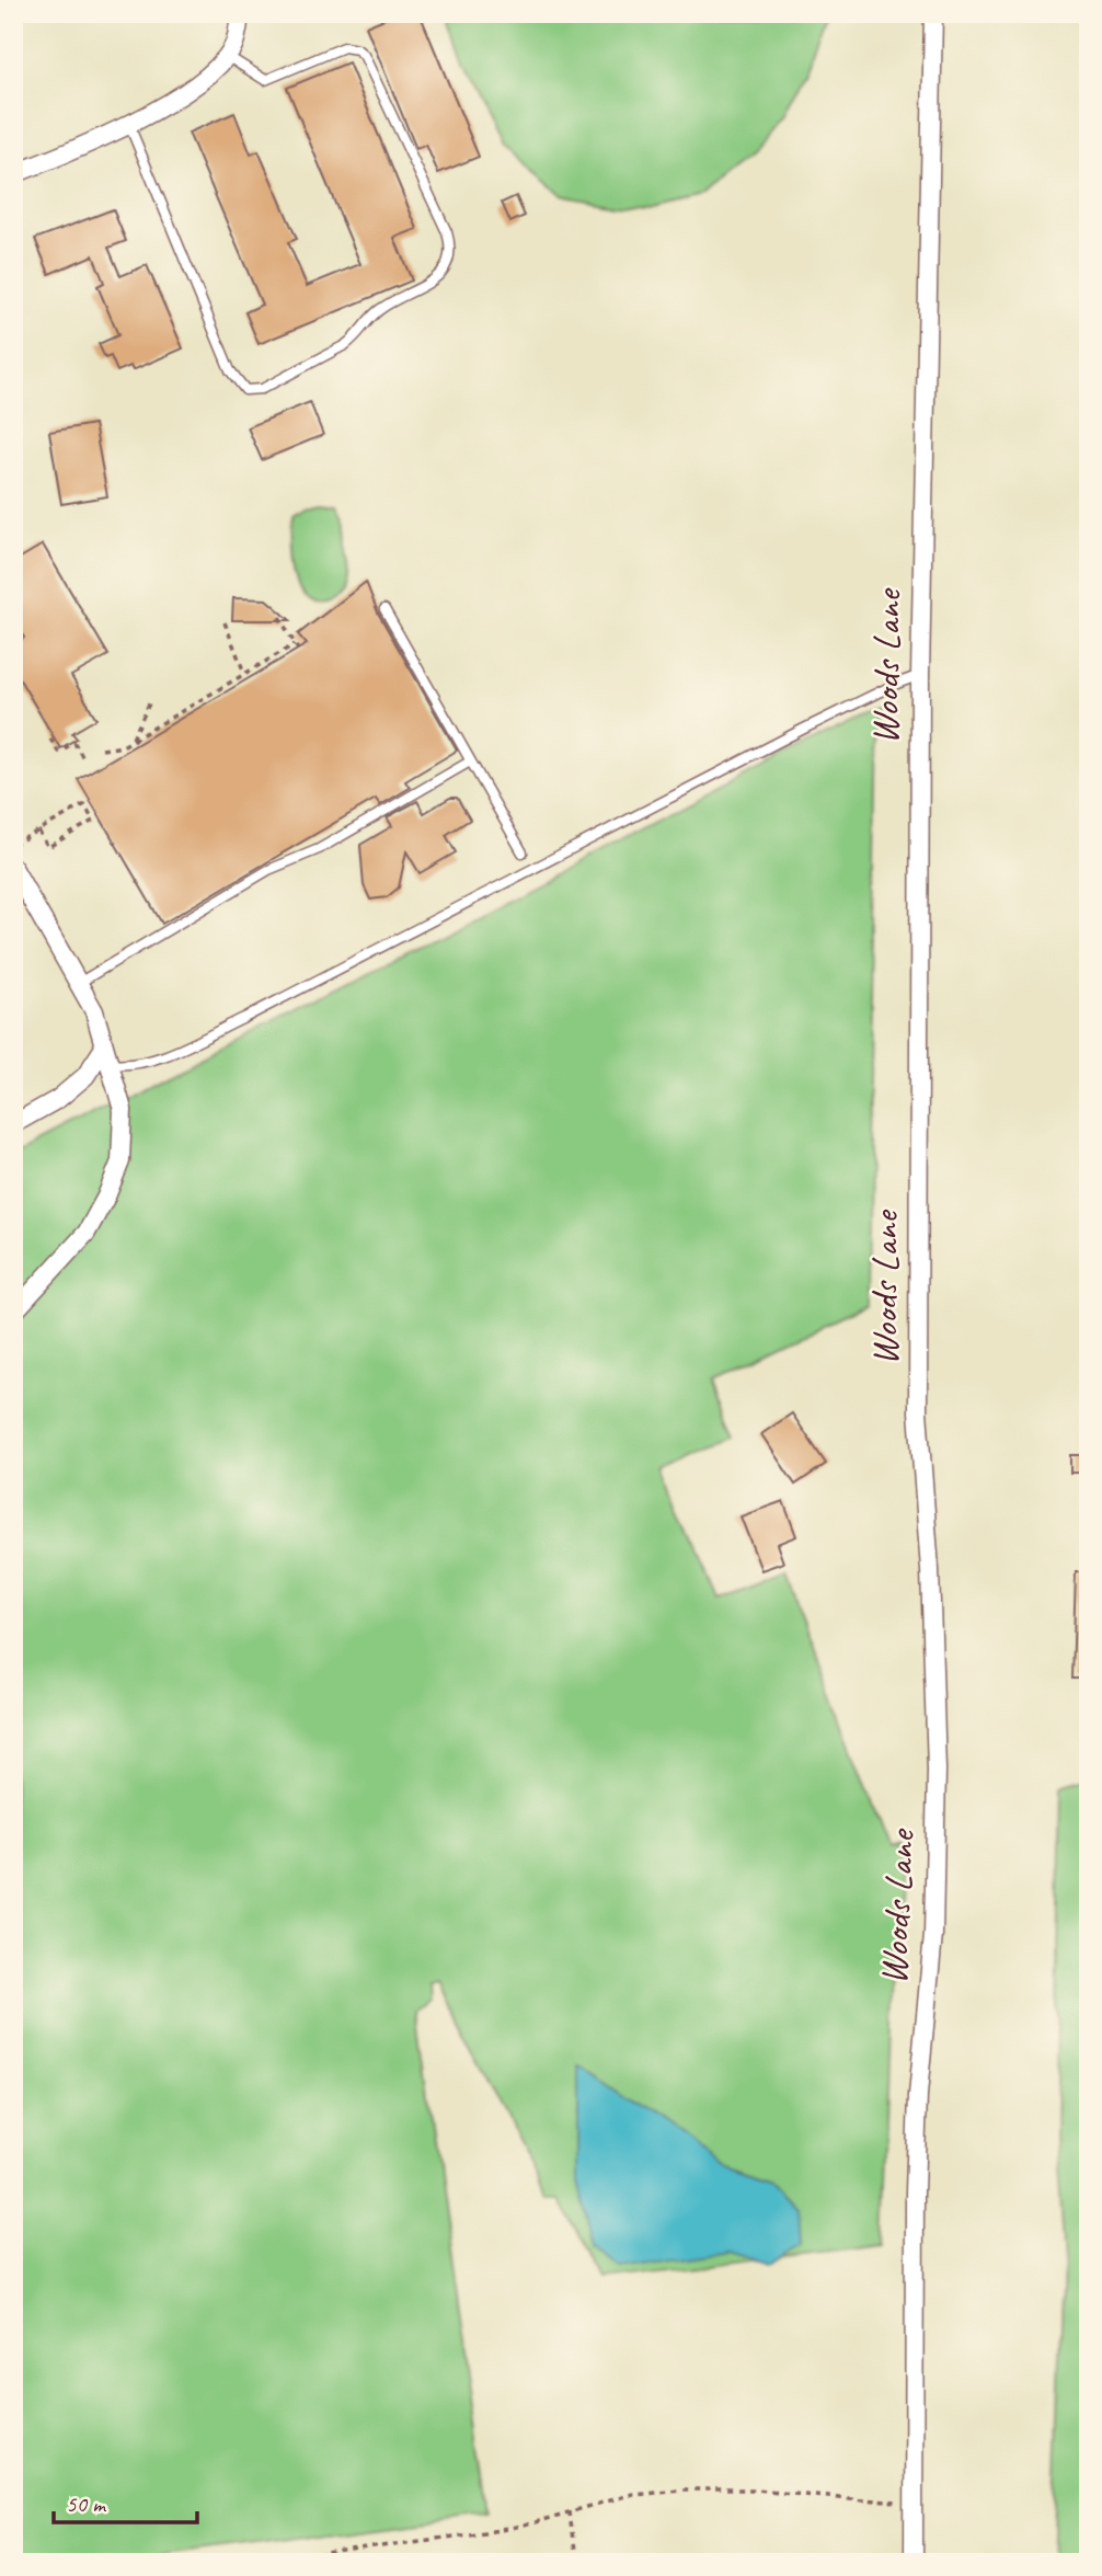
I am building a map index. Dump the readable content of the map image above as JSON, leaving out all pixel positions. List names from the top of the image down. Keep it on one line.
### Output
{"streets":{"street":["Woods Lane"]},"scale_bar":"50 m"}
